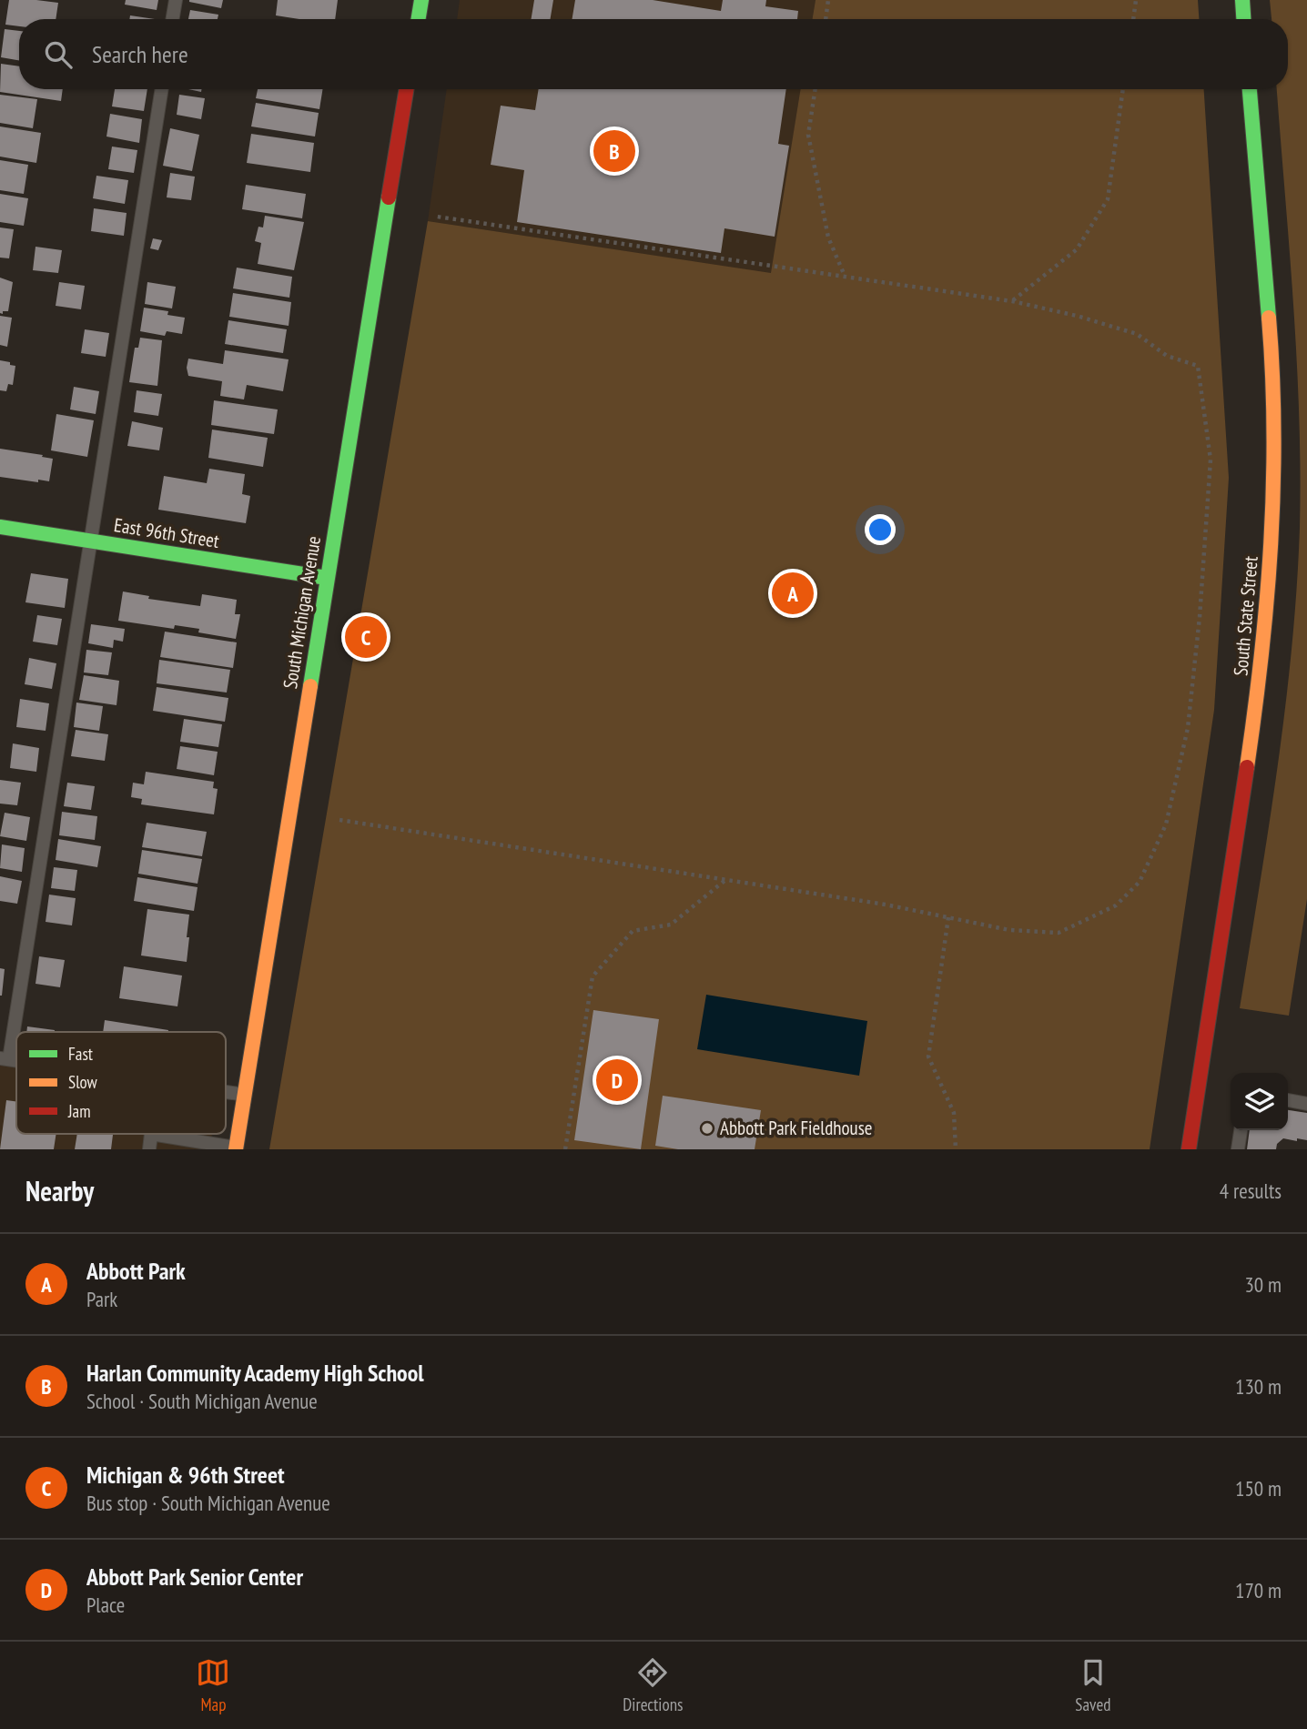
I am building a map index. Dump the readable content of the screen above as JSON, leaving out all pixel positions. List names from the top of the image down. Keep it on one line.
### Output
{"streets":{"street":["East 96th Street","South Michigan Avenue","South State Street"]},"crossings":[["East 96th Street","South Michigan Avenue"]],"places":["Abbott Park Fieldhouse"],"legend":["Fast","Slow","Jam"],"page":{"search":"Search here","pins":["B","A","C","D"],"heading":["Nearby","4 results"],"list":[{"mark":"A","name":"Abbott Park","note":"Park","value":"30 m"},{"mark":"B","name":"Harlan Community Academy High School","note":"School · South Michigan Avenue","value":"130 m"},{"mark":"C","name":"Michigan & 96th Street","note":"Bus stop · South Michigan Avenue","value":"150 m"},{"mark":"D","name":"Abbott Park Senior Center","note":"Place","value":"170 m"}],"nav":["Map","Directions","Saved"]}}
